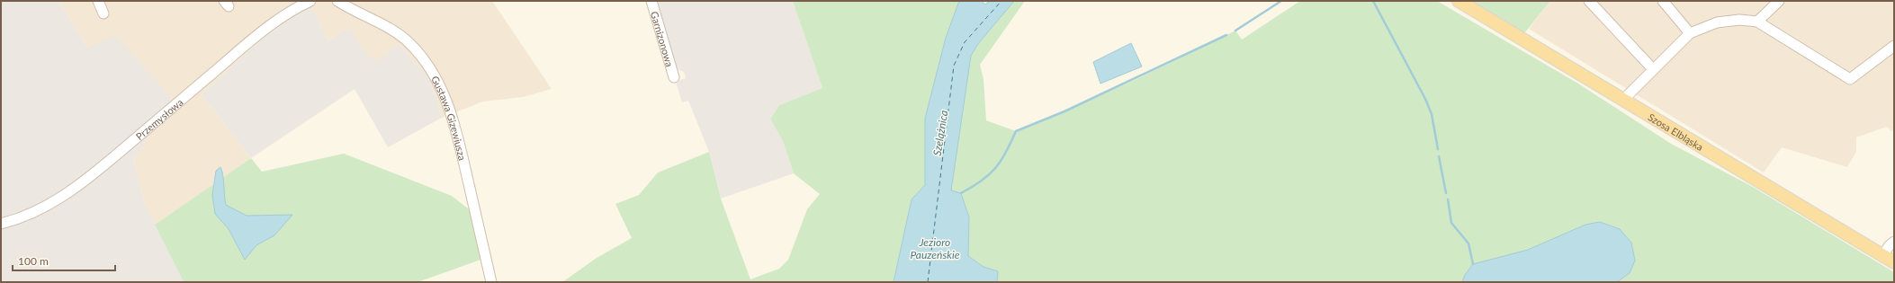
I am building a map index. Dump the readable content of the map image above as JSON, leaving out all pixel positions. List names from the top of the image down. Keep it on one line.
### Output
{"streets":{"main road":["Szosa Elbląska"],"street":["Garnizonowa","Gustawa Gizewiusza","Przemysłowa"]},"water":["Szelążnica","Jezioro Pauzeńskie"],"scale_bar":"100 m"}
